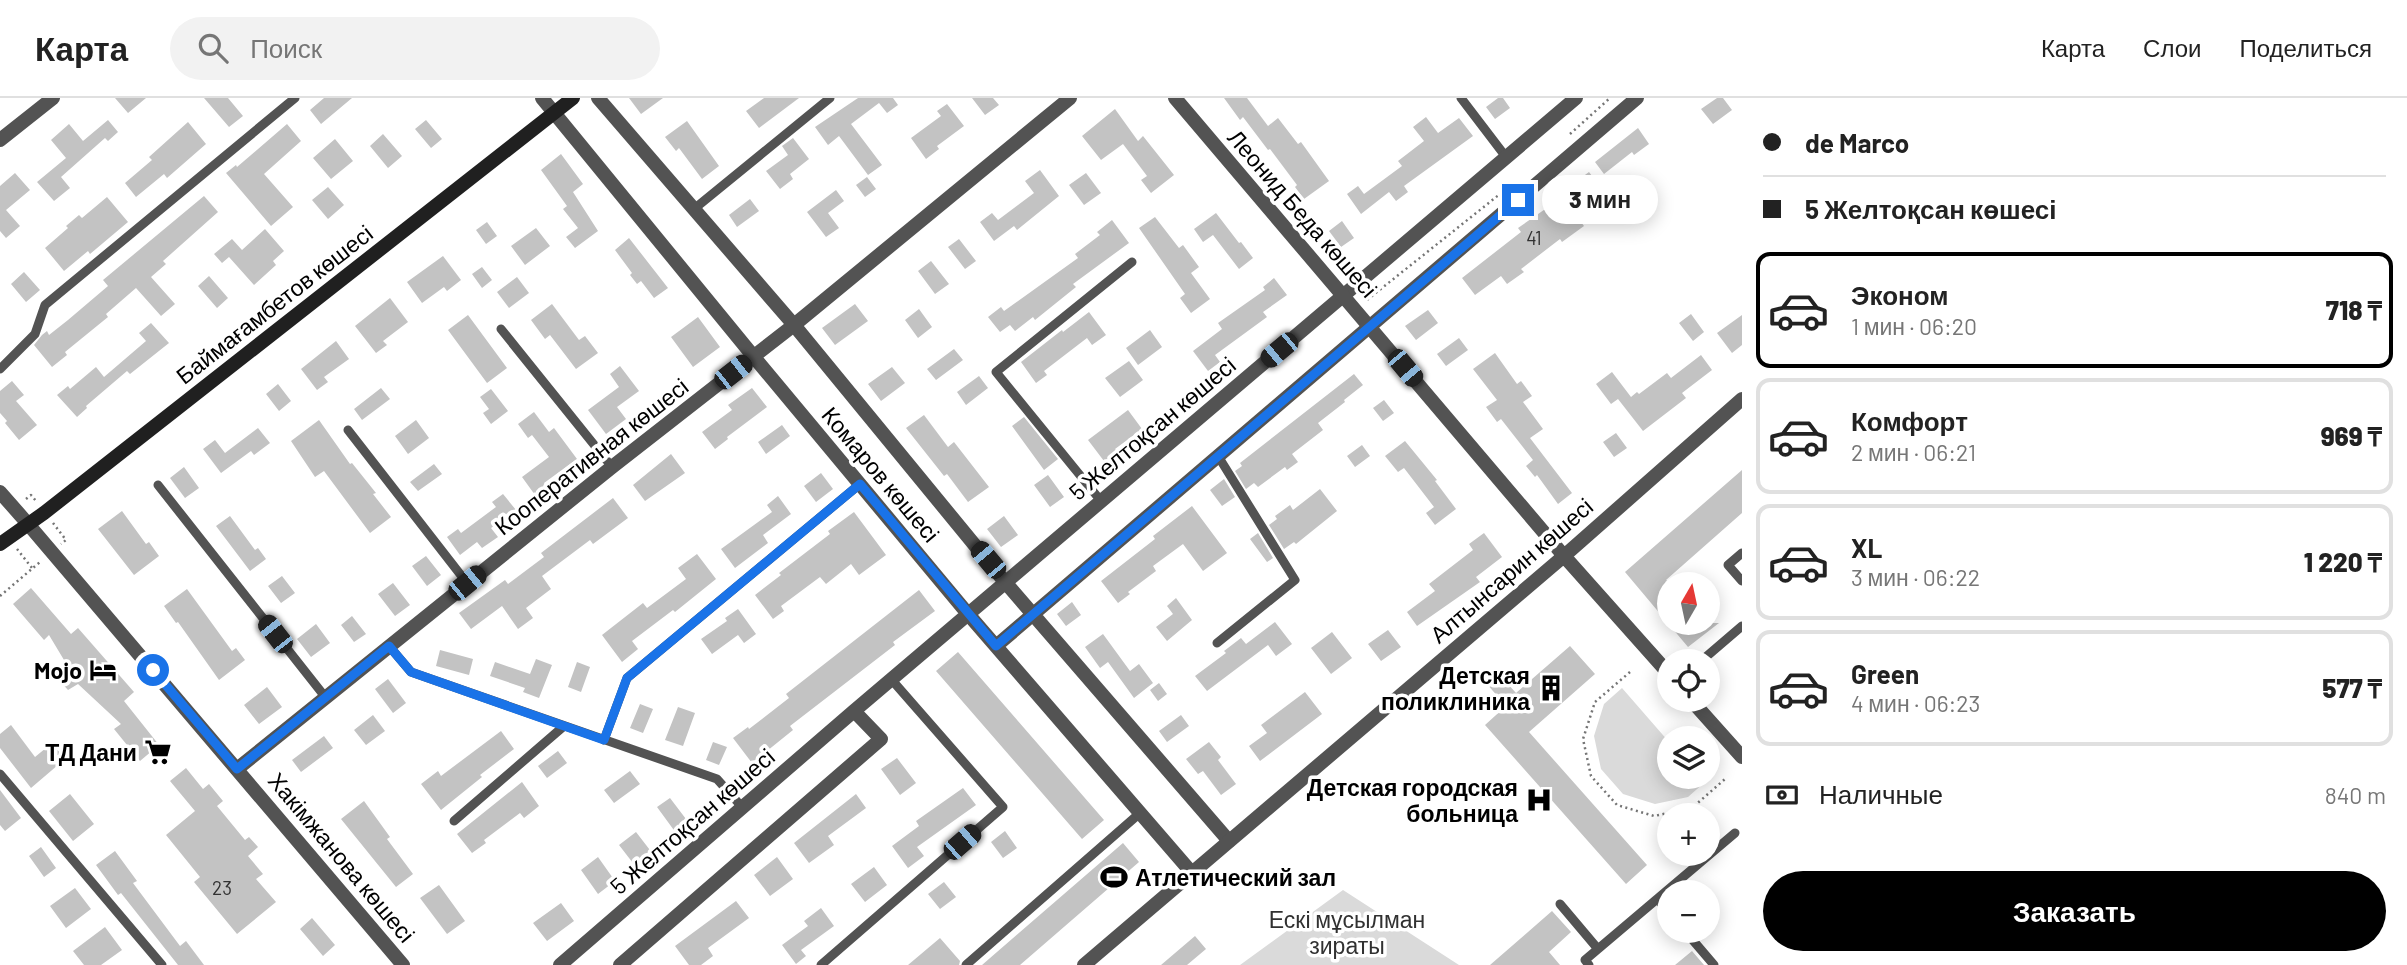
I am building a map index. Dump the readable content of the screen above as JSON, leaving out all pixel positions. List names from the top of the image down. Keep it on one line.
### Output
{"streets":{"main road":["Баймағамбетов көшесі"],"street":["Леонид Беда көшесі","5 Желтоқсан көшесі","Кооперативная көшесі","Комаров көшесі","Алтынсарин көшесі","Хакімжанова көшесі"]},"crossings":[["Леонид Беда көшесі","5 Желтоқсан көшесі"],["Леонид Беда көшесі","Алтынсарин көшесі"],["Баймағамбетов көшесі","Комаров көшесі"],["Баймағамбетов көшесі","Хакімжанова көшесі"],["5 Желтоқсан көшесі","Комаров көшесі"],["Кооперативная көшесі","Комаров көшесі"],["Кооперативная көшесі","Хакімжанова көшесі"],["Комаров көшесі","Алтынсарин көшесі"]],"parks":["Ескі мұсылман зираты"],"places":{"hotel":["Mojo"],"building":["Детская поликлиника"],"supermarket":["ТД Дани"],"hospital":["Детская городская больница"],"sports":["Атлетический зал"]},"house_numbers":["41","23"],"north":"top","page":{"header":"Карта","search":"Поиск","nav":["Карта","Слои","Поделиться"],"banner":["de Marco","5 Желтоқсан көшесі"],"bubble":"3 мин","list":[{"name":"Эконом","note":"1 мин · 06:20","value":"718 ₸"},{"name":"Комфорт","note":"2 мин · 06:21","value":"969 ₸"},{"name":"XL","note":"3 мин · 06:22","value":"1 220 ₸"},{"name":"Green","note":"4 мин · 06:23","value":"577 ₸"}],"map_buttons":["+","−"],"pay":["Наличные","840 m"],"buttons":"Заказать"}}
